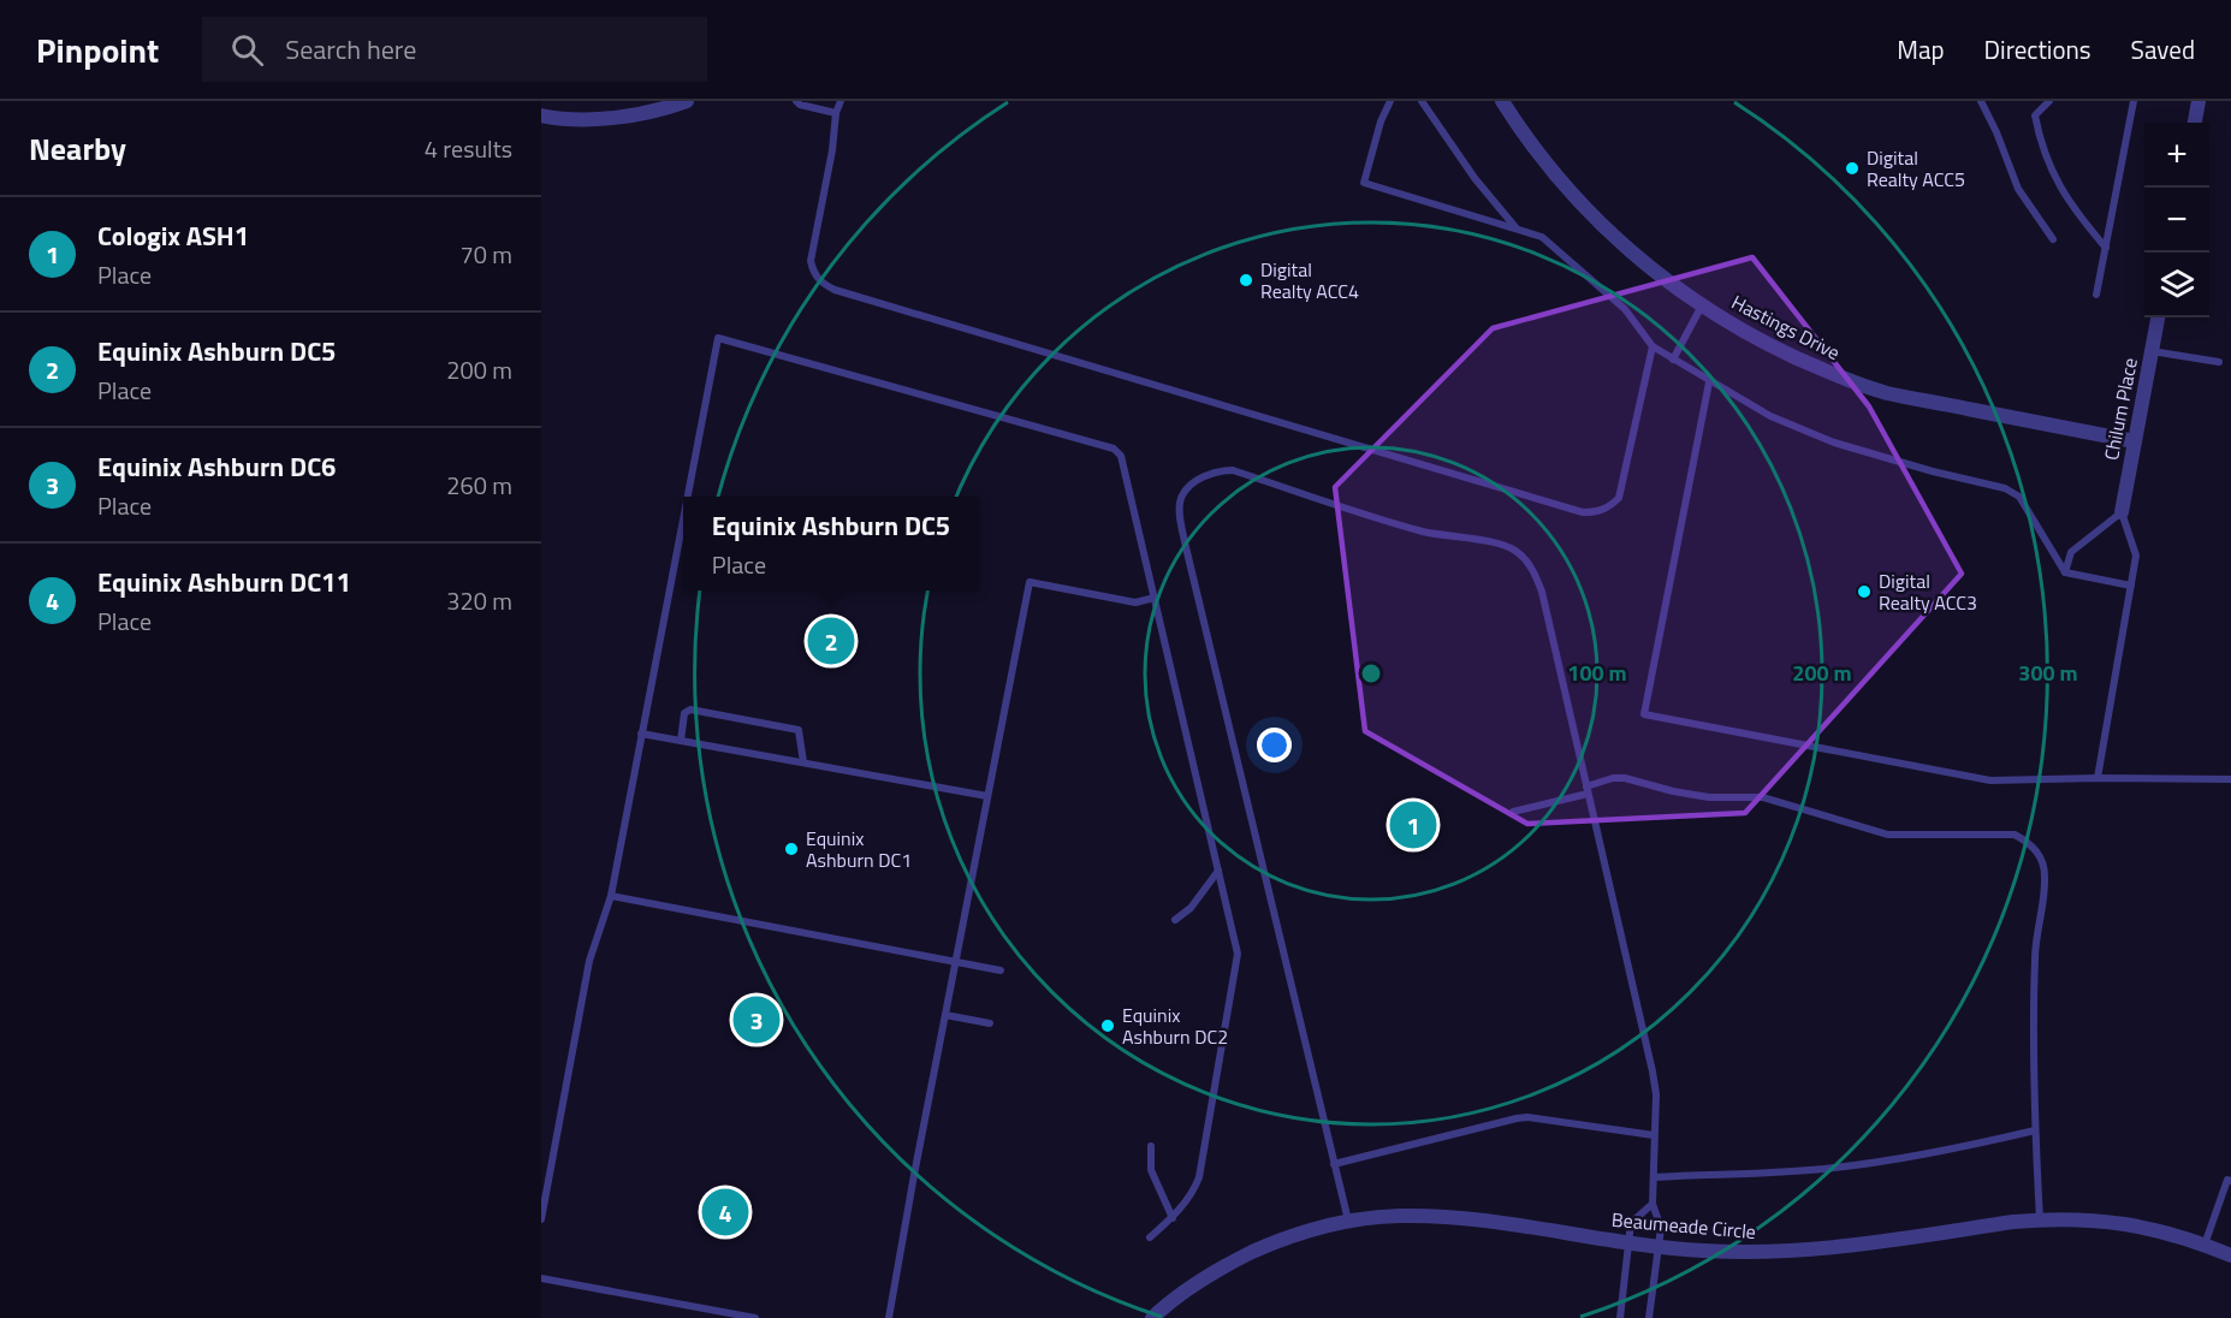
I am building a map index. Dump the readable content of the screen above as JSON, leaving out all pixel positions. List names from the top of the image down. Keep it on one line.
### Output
{"streets":{"street":["Hastings Drive","Chilum Place","Beaumeade Circle"]},"crossings":[["Hastings Drive","Chilum Place"]],"places":["Digital Realty ACC5","Digital Realty ACC4","Digital Realty ACC3","Equinix Ashburn DC1","Equinix Ashburn DC2"],"page":{"header":"Pinpoint","search":"Search here","nav":["Map","Directions","Saved"],"heading":["Nearby","4 results"],"map_buttons":["+","−"],"list":[{"mark":"1","name":"Cologix ASH1","note":"Place","value":"70 m"},{"mark":"2","name":"Equinix Ashburn DC5","note":"Place","value":"200 m"},{"mark":"3","name":"Equinix Ashburn DC6","note":"Place","value":"260 m"},{"mark":"4","name":"Equinix Ashburn DC11","note":"Place","value":"320 m"}],"popup":["Equinix Ashburn DC5","Place"],"pins":["2","1","3","4"]},"rings":["100 m","200 m","300 m"]}
